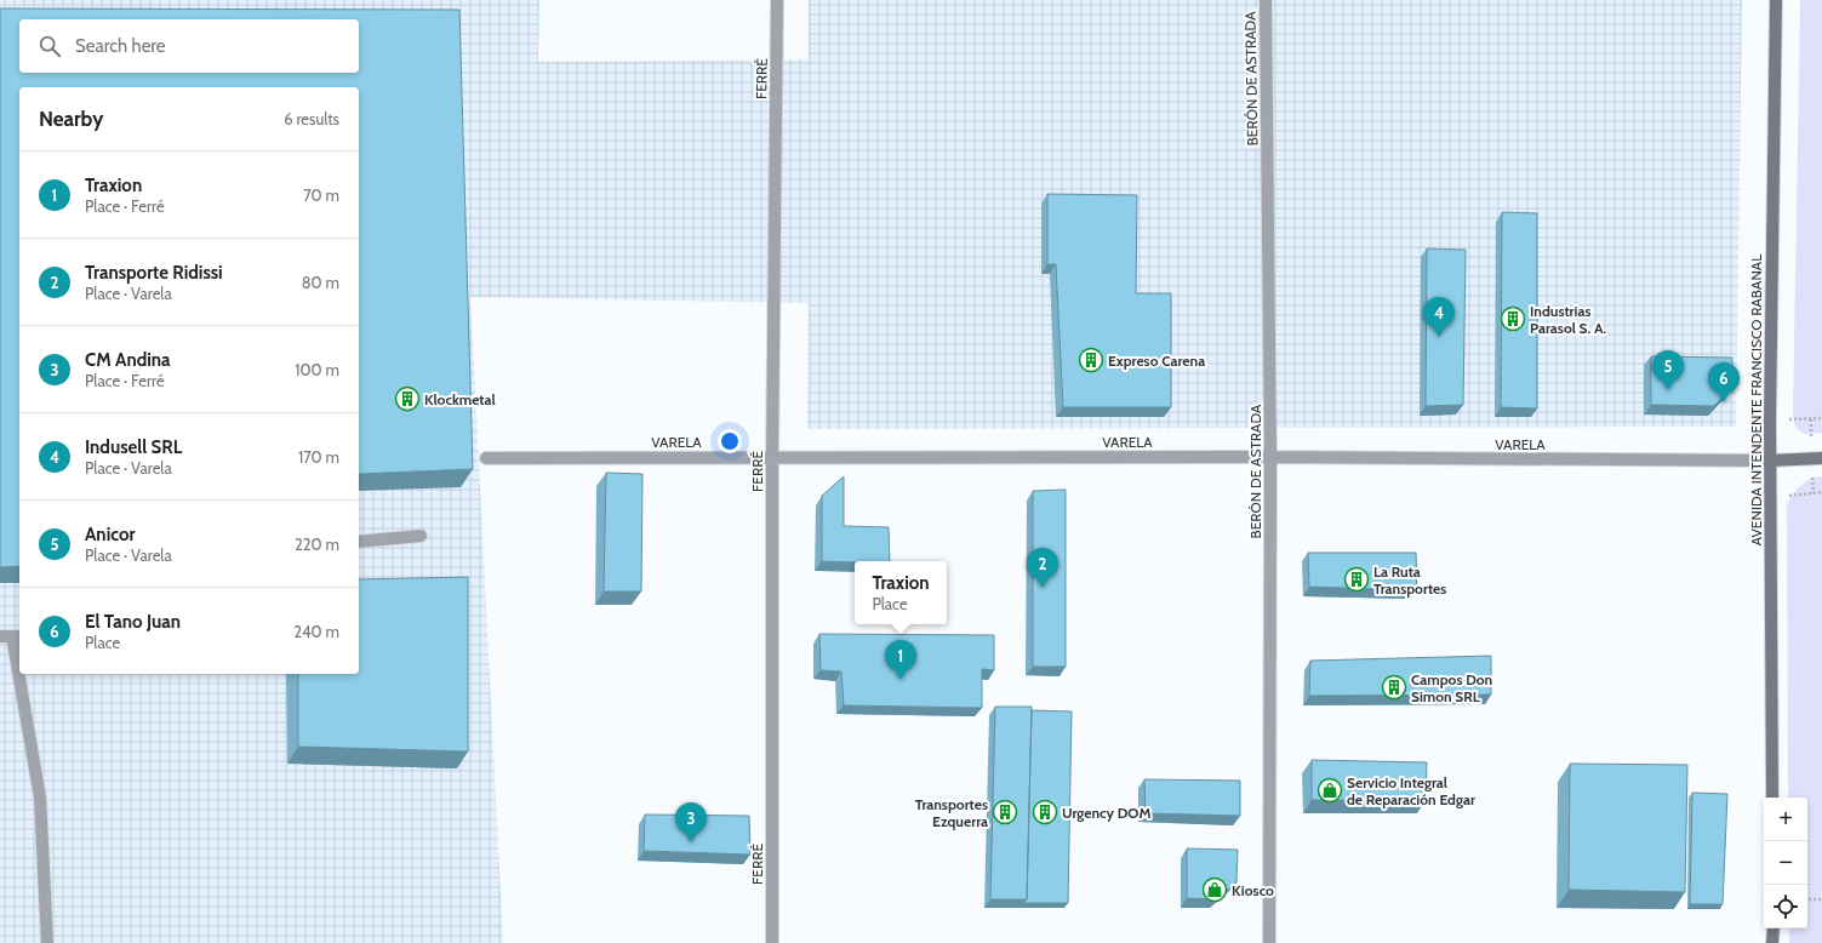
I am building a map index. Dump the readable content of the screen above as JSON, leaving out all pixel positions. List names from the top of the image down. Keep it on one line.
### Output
{"streets":{"main road":["AVENIDA INTENDENTE FRANCISCO RABANAL"],"street":["FERRÉ","BERÓN DE ASTRADA","VARELA"]},"crossings":[["FERRÉ","VARELA"],["BERÓN DE ASTRADA","VARELA"],["AVENIDA INTENDENTE FRANCISCO RABANAL","VARELA"]],"places":{"building":["Industrias Parasol S. A.","Expreso Carena","Klockmetal","La Ruta Transportes","Campos Don Simon SRL","Transportes Ezquerra","Urgency DOM"],"shop":["Servicio Integral de Reparación Edgar","Kiosco"]},"page":{"search":"Search here","heading":["Nearby","6 results"],"list":[{"mark":"1","name":"Traxion","note":"Place · Ferré","value":"70 m"},{"mark":"2","name":"Transporte Ridissi","note":"Place · Varela","value":"80 m"},{"mark":"3","name":"CM Andina","note":"Place · Ferré","value":"100 m"},{"mark":"4","name":"Indusell SRL","note":"Place · Varela","value":"170 m"},{"mark":"5","name":"Anicor","note":"Place · Varela","value":"220 m"},{"mark":"6","name":"El Tano Juan","note":"Place","value":"240 m"}],"pins":["4","5","6","2","1","3"],"popup":["Traxion","Place"],"map_buttons":["+","−"]}}
